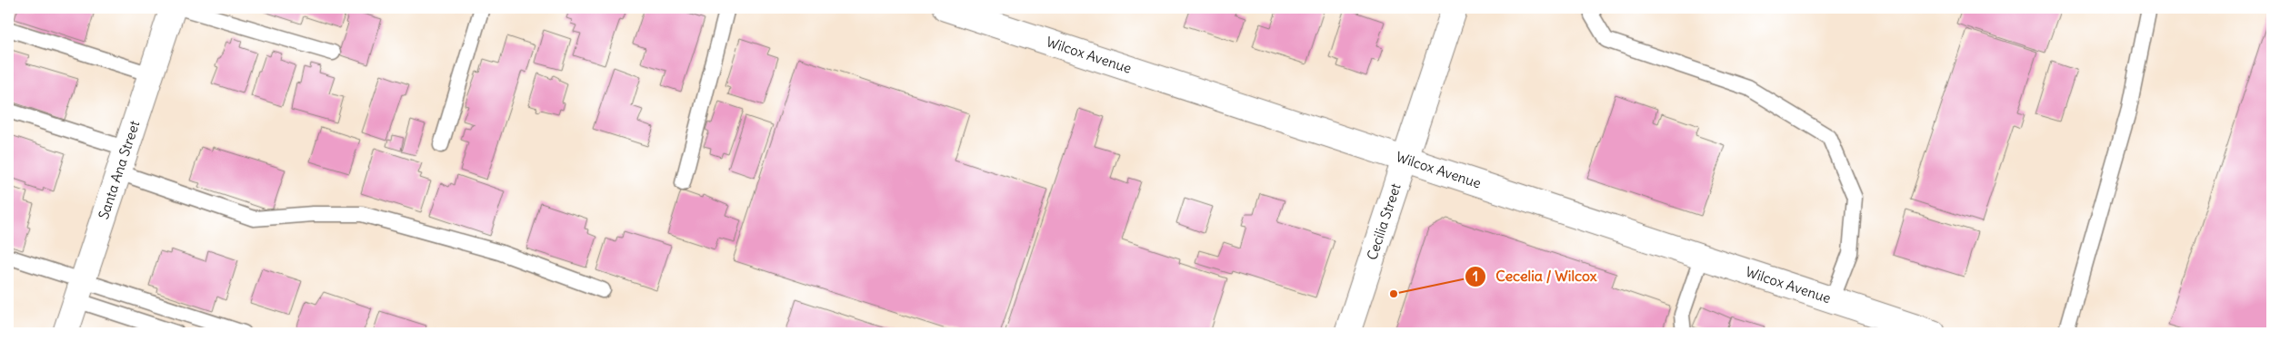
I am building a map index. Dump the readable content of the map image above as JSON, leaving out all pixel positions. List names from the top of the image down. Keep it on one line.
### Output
{"streets":{"street":["Wilcox Avenue","Santa Ana Street","Cecilia Street"]},"crossings":[["Wilcox Avenue","Cecilia Street"]],"places":["Cecelia / Wilcox"]}
